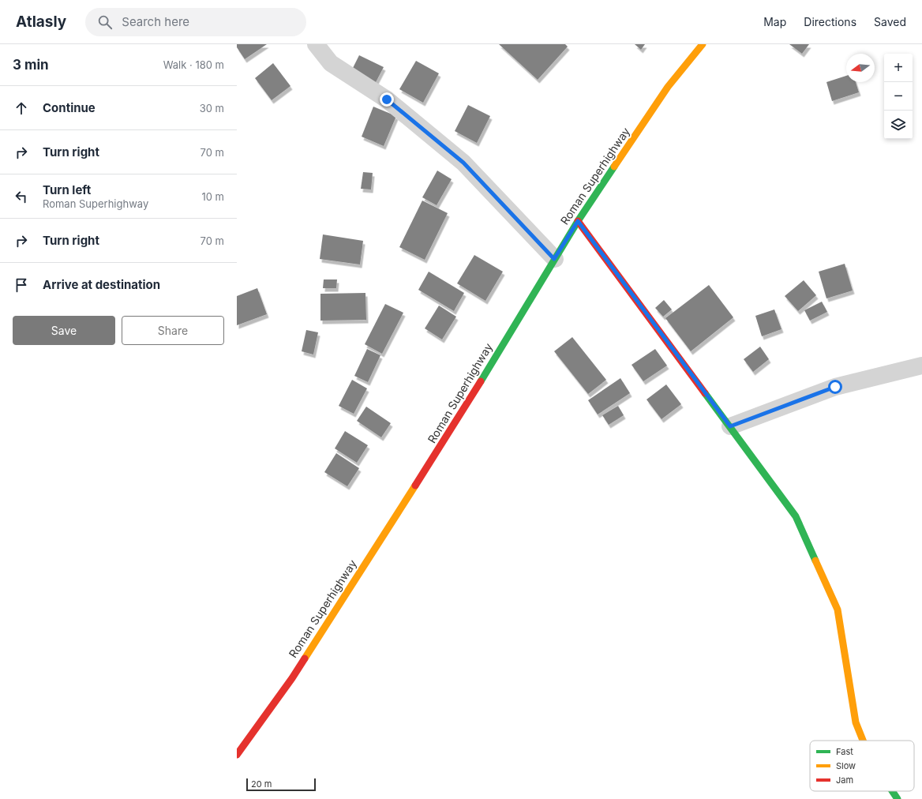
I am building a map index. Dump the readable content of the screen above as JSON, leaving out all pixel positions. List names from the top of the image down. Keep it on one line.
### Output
{"streets":{"main road":["Roman Superhighway"]},"legend":["Fast","Slow","Jam"],"scale_bar":"20 m","north":"left","page":{"header":"Atlasly","search":"Search here","nav":["Map","Directions","Saved"],"heading":["3 min","Walk · 180 m"],"map_buttons":["+","−"],"list":[["Continue","30 m"],["Turn right","70 m"],["Turn left","Roman Superhighway","10 m"],["Turn right","70 m"],"Arrive at destination"],"buttons":["Save","Share"],"scale":"20 m"}}
